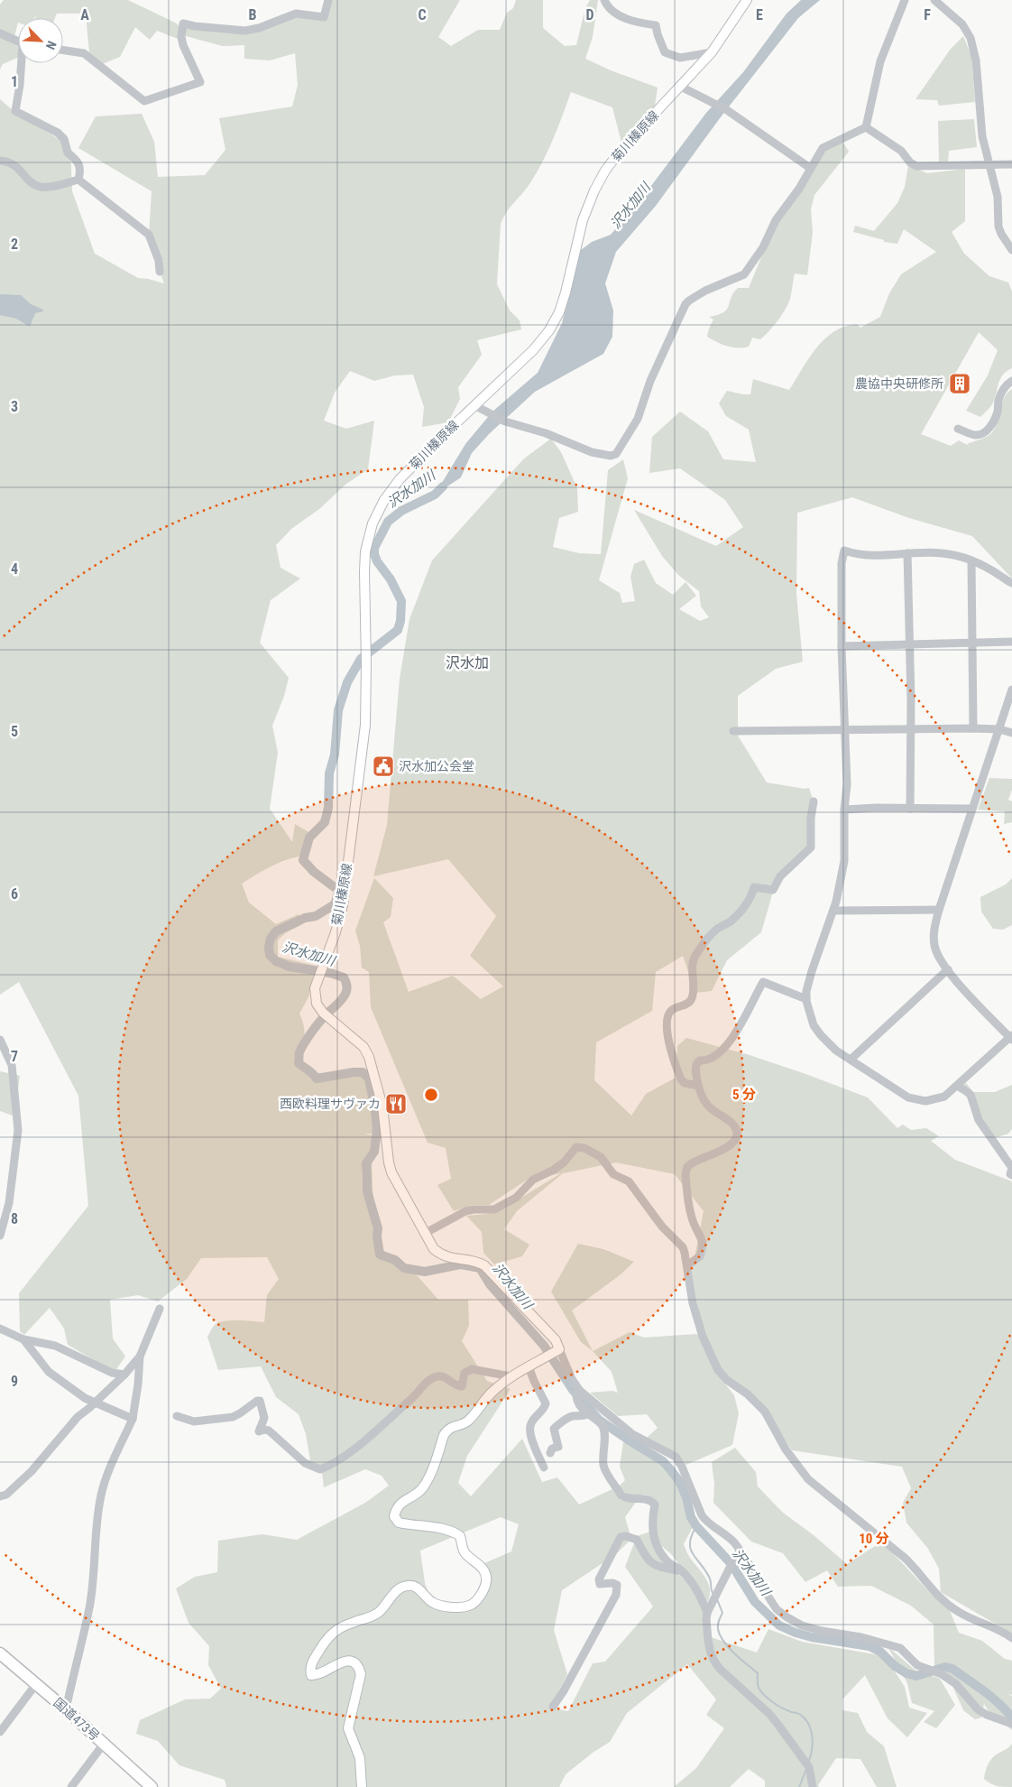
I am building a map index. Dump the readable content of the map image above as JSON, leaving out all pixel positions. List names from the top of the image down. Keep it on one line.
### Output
{"streets":{"highway":["国道473号"],"main road":["菊川榛原線"]},"districts":["沢水加"],"water":["沢水加川"],"places":{"building":["農協中央研修所"],"public building":["沢水加公会堂"],"restaurant":["西欧料理サヴァカ"]},"north":"bottom right","grid":{"columns":["A","B","C","D","E","F"],"rows":["1","2","3","4","5","6","7","8","9"]},"rings":["5 分","10 分"]}
